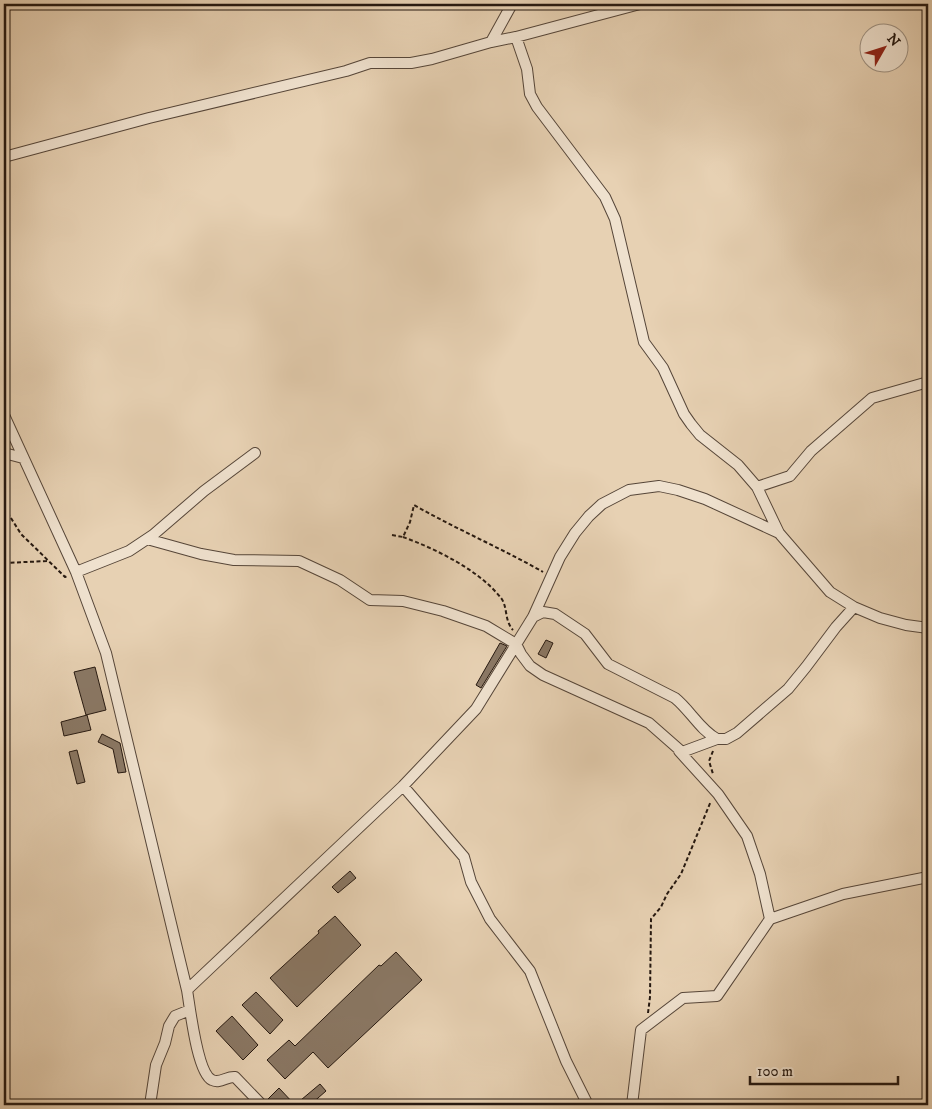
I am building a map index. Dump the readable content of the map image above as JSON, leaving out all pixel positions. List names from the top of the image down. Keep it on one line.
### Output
{"scale_bar":"100 m","north":"top right"}
